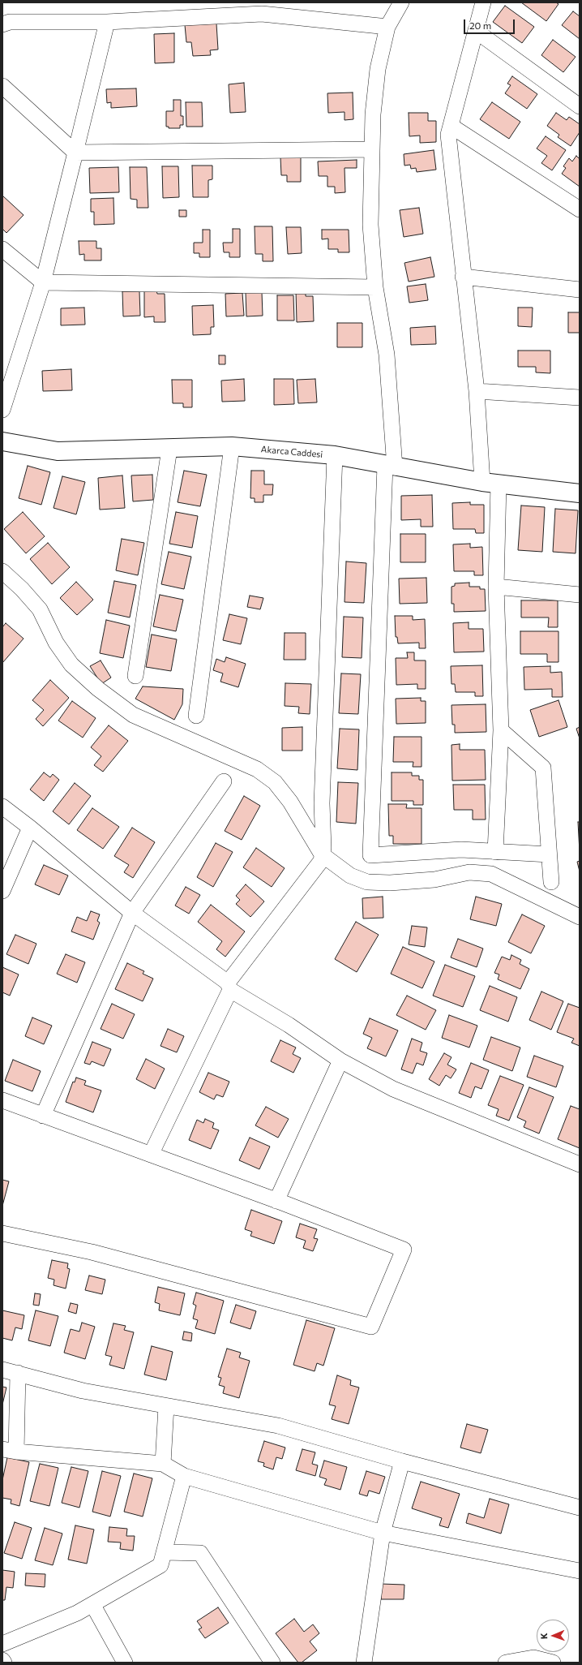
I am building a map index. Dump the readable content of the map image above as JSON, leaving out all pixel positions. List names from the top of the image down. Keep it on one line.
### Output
{"streets":{"main road":["Akarca Caddesi"]},"scale_bar":"20 m","north":"left"}
